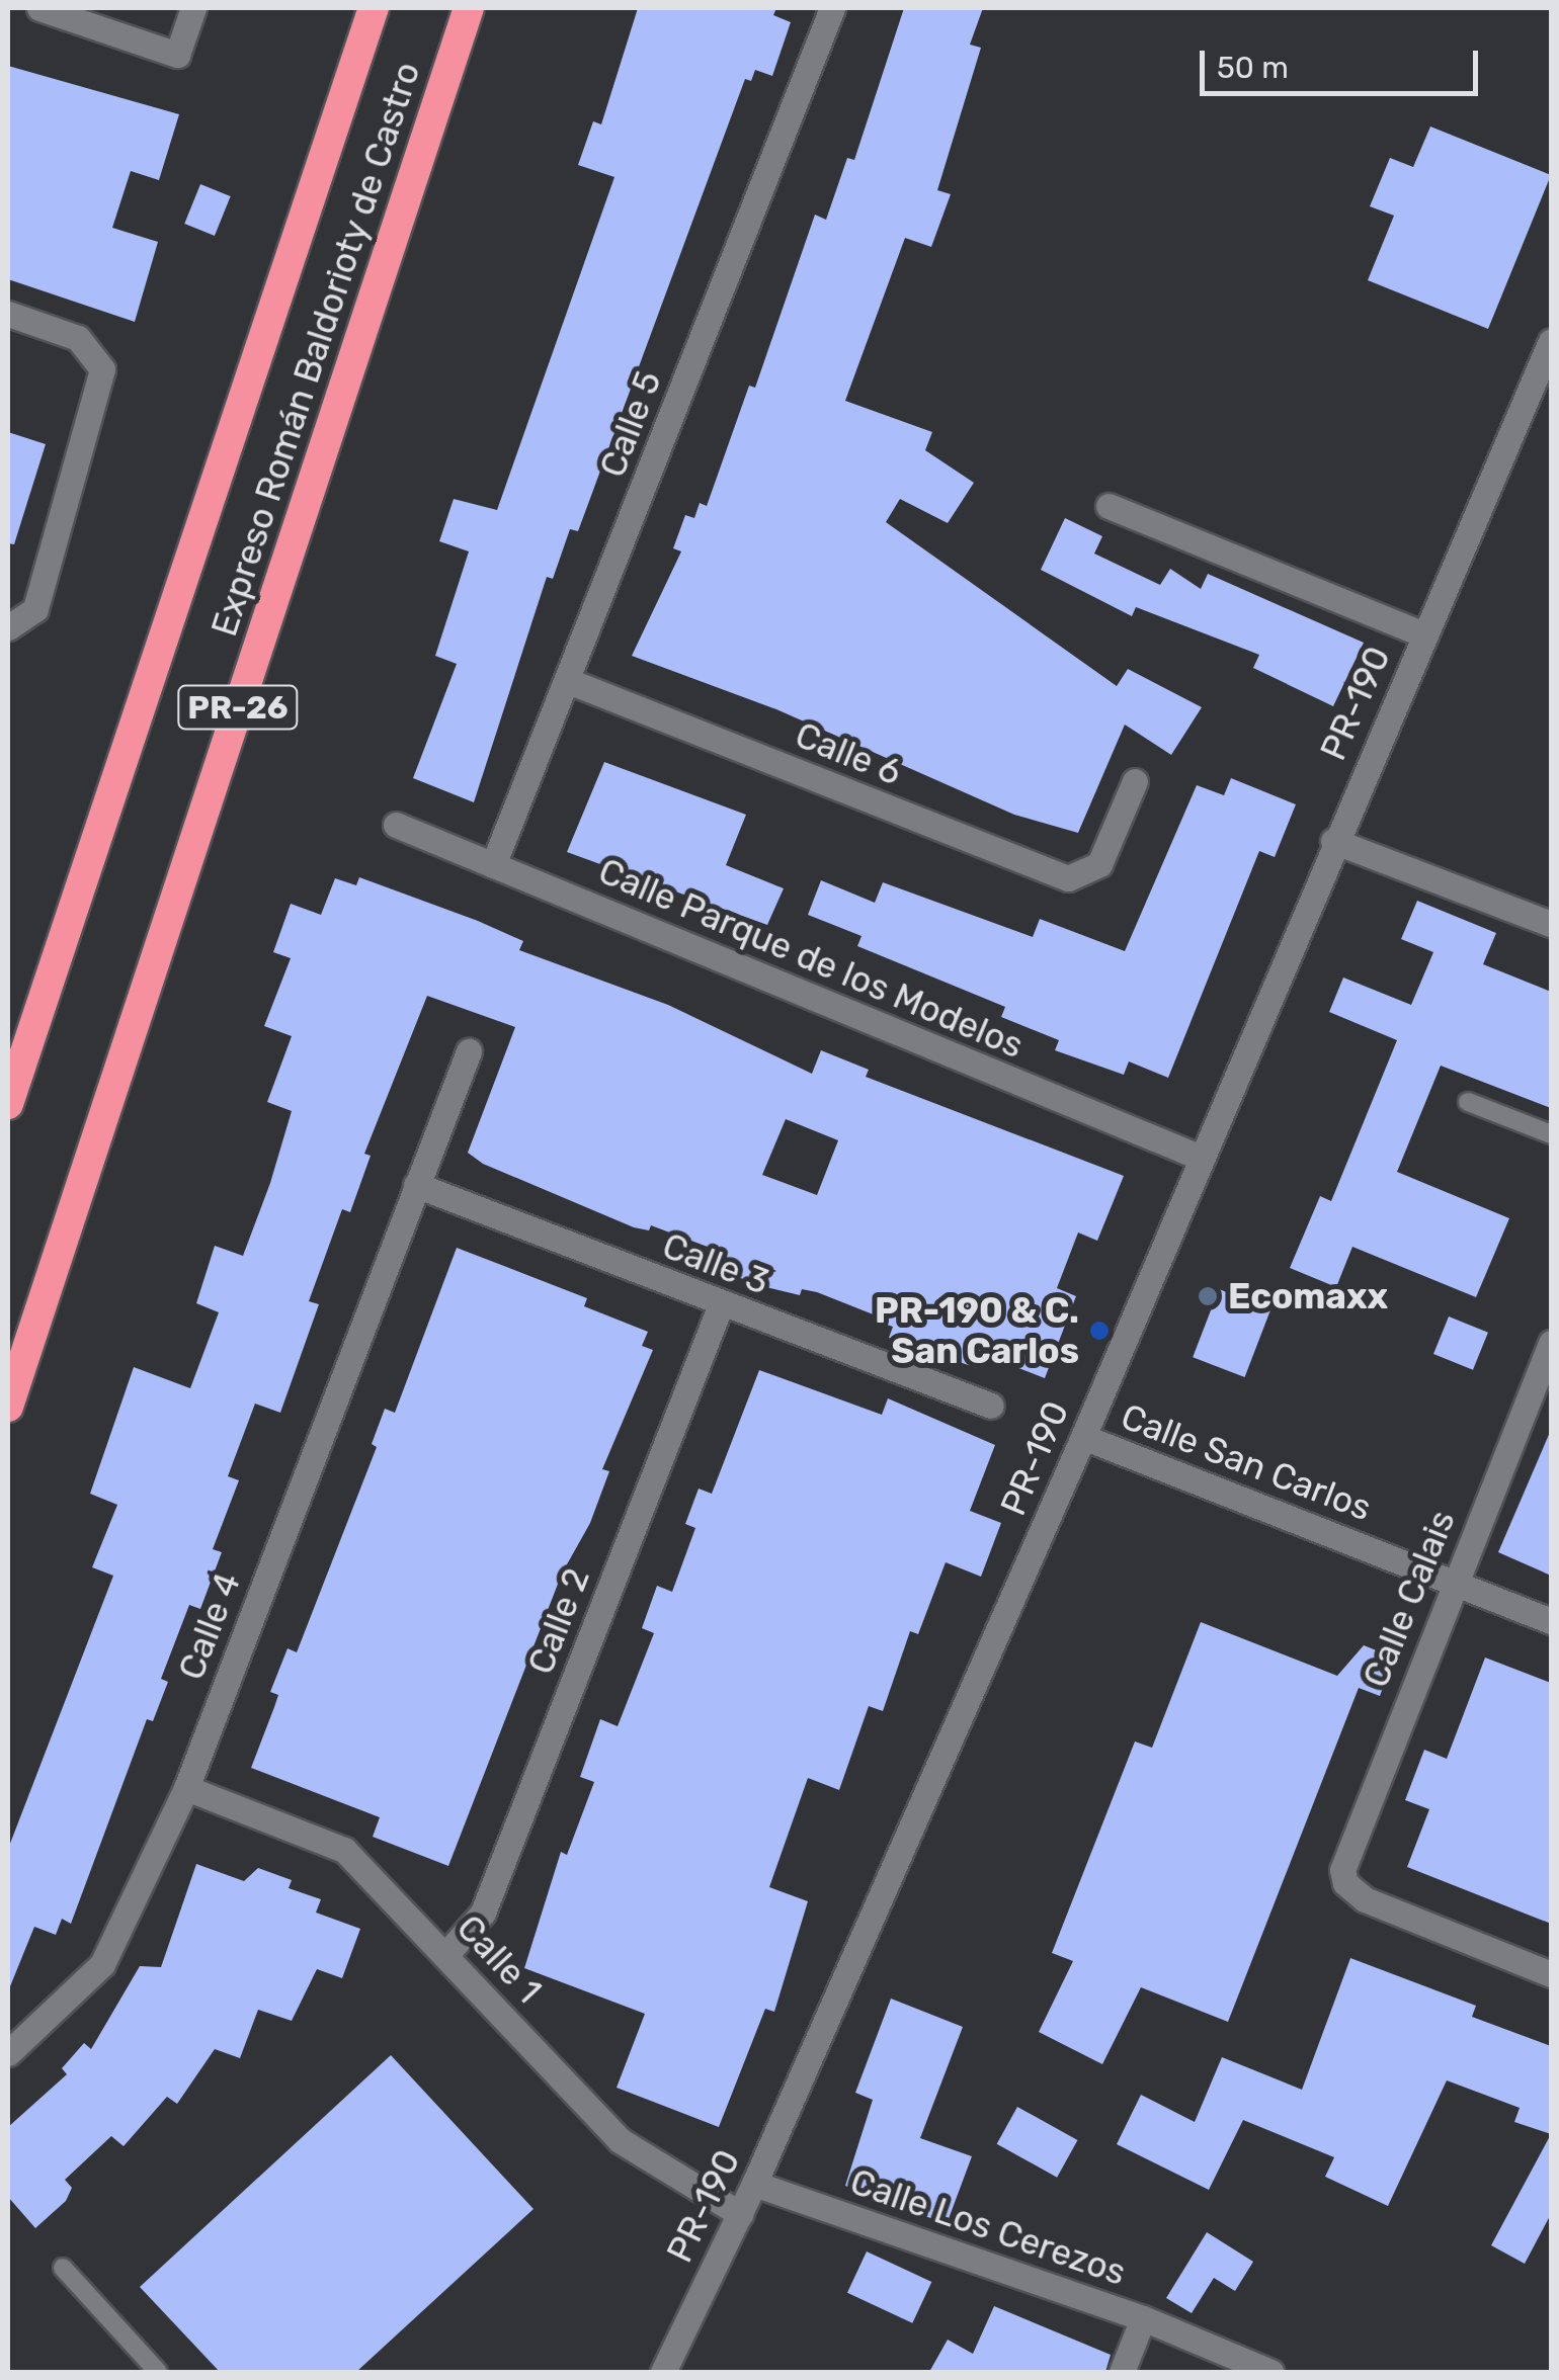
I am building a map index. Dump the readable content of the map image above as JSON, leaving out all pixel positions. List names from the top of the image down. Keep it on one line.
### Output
{"streets":{"highway":["Expreso Román Baldorioty de Castro","PR-26"],"street":["Calle 5","PR-190","Calle 6","Calle Parque de los Modelos","Calle 3","Calle San Carlos","Calle Calais","Calle 2","Calle 4","Calle 1","Calle Los Cerezos"]},"crossings":[["Calle 5","Calle 6"],["Calle 5","Calle Parque de los Modelos"],["PR-190","Calle Parque de los Modelos"],["PR-190","Calle San Carlos"],["PR-190","Calle 1"],["PR-190","Calle Los Cerezos"],["Calle 3","Calle 2"],["Calle 3","Calle 4"],["Calle San Carlos","Calle Calais"],["Calle 2","Calle 1"],["Calle 4","Calle 1"]],"places":["Ecomaxx","PR-190 & C. San Carlos"],"scale_bar":"50 m"}
